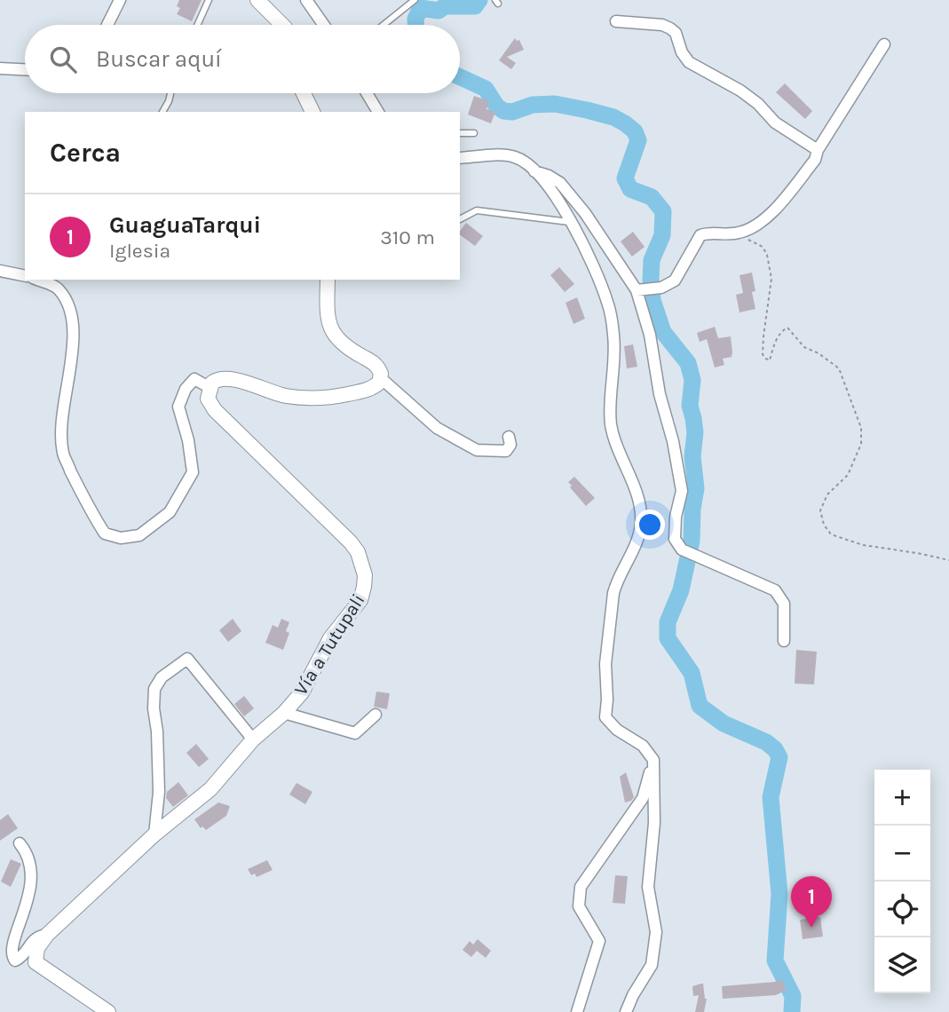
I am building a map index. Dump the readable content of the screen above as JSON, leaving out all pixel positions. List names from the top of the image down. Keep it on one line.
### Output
{"streets":{"street":["Vía a Tutupali"]},"page":{"search":"Buscar aquí","heading":"Cerca","list":[{"mark":"1","name":"GuaguaTarqui","note":"Iglesia","value":"310 m"}],"map_buttons":["+","−"],"pins":"1"}}
